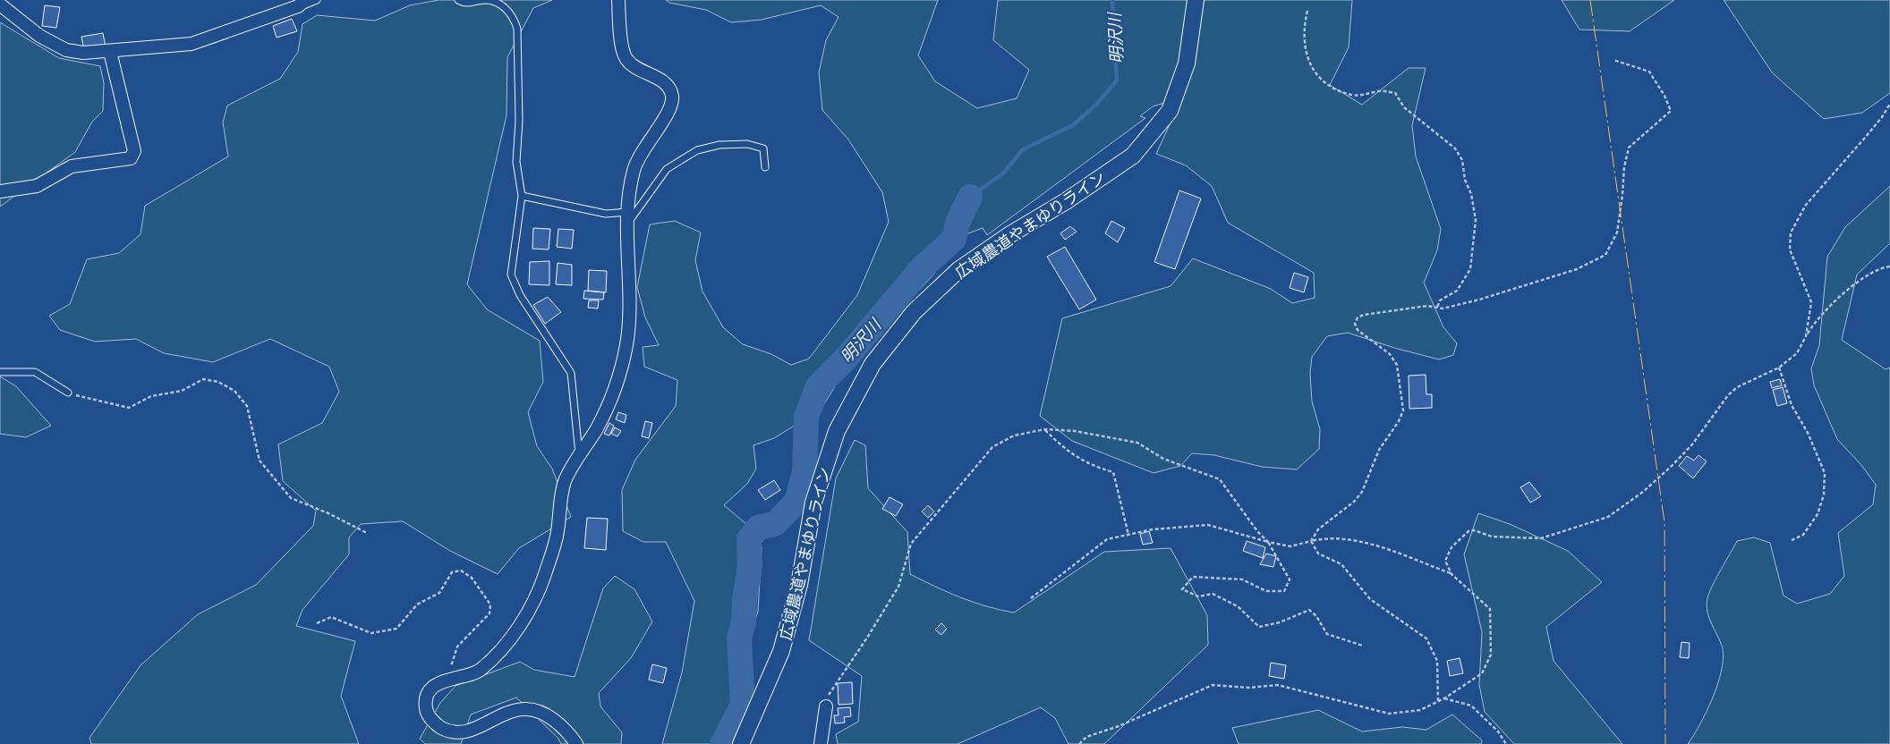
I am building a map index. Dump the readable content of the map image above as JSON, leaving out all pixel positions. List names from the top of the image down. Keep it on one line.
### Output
{"streets":{"street":["広域農道やまゆりライン"]},"water":["明沢川"]}
